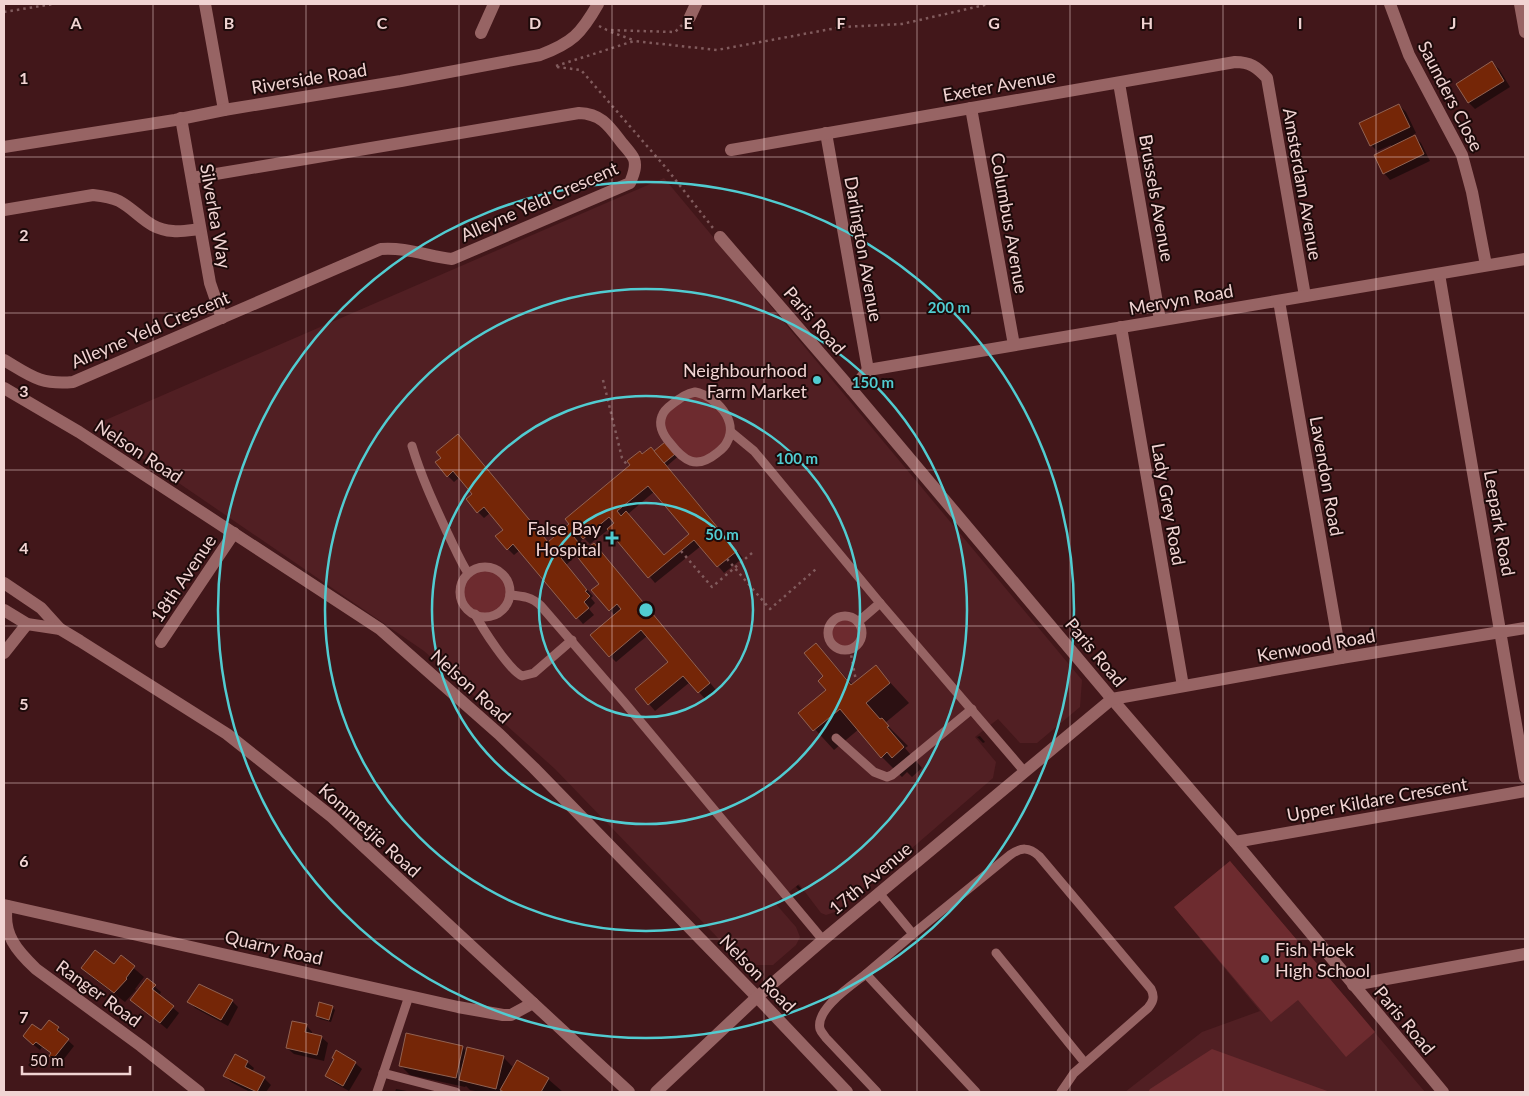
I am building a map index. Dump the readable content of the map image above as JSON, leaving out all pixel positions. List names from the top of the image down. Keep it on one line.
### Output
{"streets":{"street":["Riverside Road","Exeter Avenue","Saunders Close","Amsterdam Avenue","Brussels Avenue","Alleyne Yeld Crescent","Silverlea Way","Columbus Avenue","Darlington Avenue","Mervyn Road","Paris Road","Nelson Road","Lavendon Road","Lady Grey Road","Leepark Road","18th Avenue","Kenwood Road","Upper Kildare Crescent","Kommetjie Road","17th Avenue","Quarry Road","Ranger Road"]},"crossings":[["Riverside Road","Silverlea Way"],["Exeter Avenue","Amsterdam Avenue"],["Exeter Avenue","Brussels Avenue"],["Exeter Avenue","Columbus Avenue"],["Exeter Avenue","Darlington Avenue"],["Saunders Close","Mervyn Road"],["Amsterdam Avenue","Mervyn Road"],["Brussels Avenue","Mervyn Road"],["Alleyne Yeld Crescent","Silverlea Way"],["Columbus Avenue","Mervyn Road"],["Darlington Avenue","Mervyn Road"],["Mervyn Road","Lavendon Road"],["Mervyn Road","Lady Grey Road"],["Mervyn Road","Leepark Road"],["Paris Road","Kenwood Road"],["Paris Road","Upper Kildare Crescent"],["Paris Road","17th Avenue"],["Nelson Road","18th Avenue"],["Nelson Road","17th Avenue"],["Lavendon Road","Kenwood Road"],["Lady Grey Road","Kenwood Road"],["Leepark Road","Kenwood Road"],["Kenwood Road","17th Avenue"],["Kommetjie Road","Quarry Road"],["Quarry Road","Ranger Road"]],"places":{"other":["Neighbourhood Farm Market","Fish Hoek High School"],"health":["False Bay Hospital"]},"scale_bar":"50 m","grid":{"columns":["A","B","C","D","E","F","G","H","I","J"],"rows":["1","2","3","4","5","6","7"]},"rings":["200 m","150 m","100 m","50 m"]}
